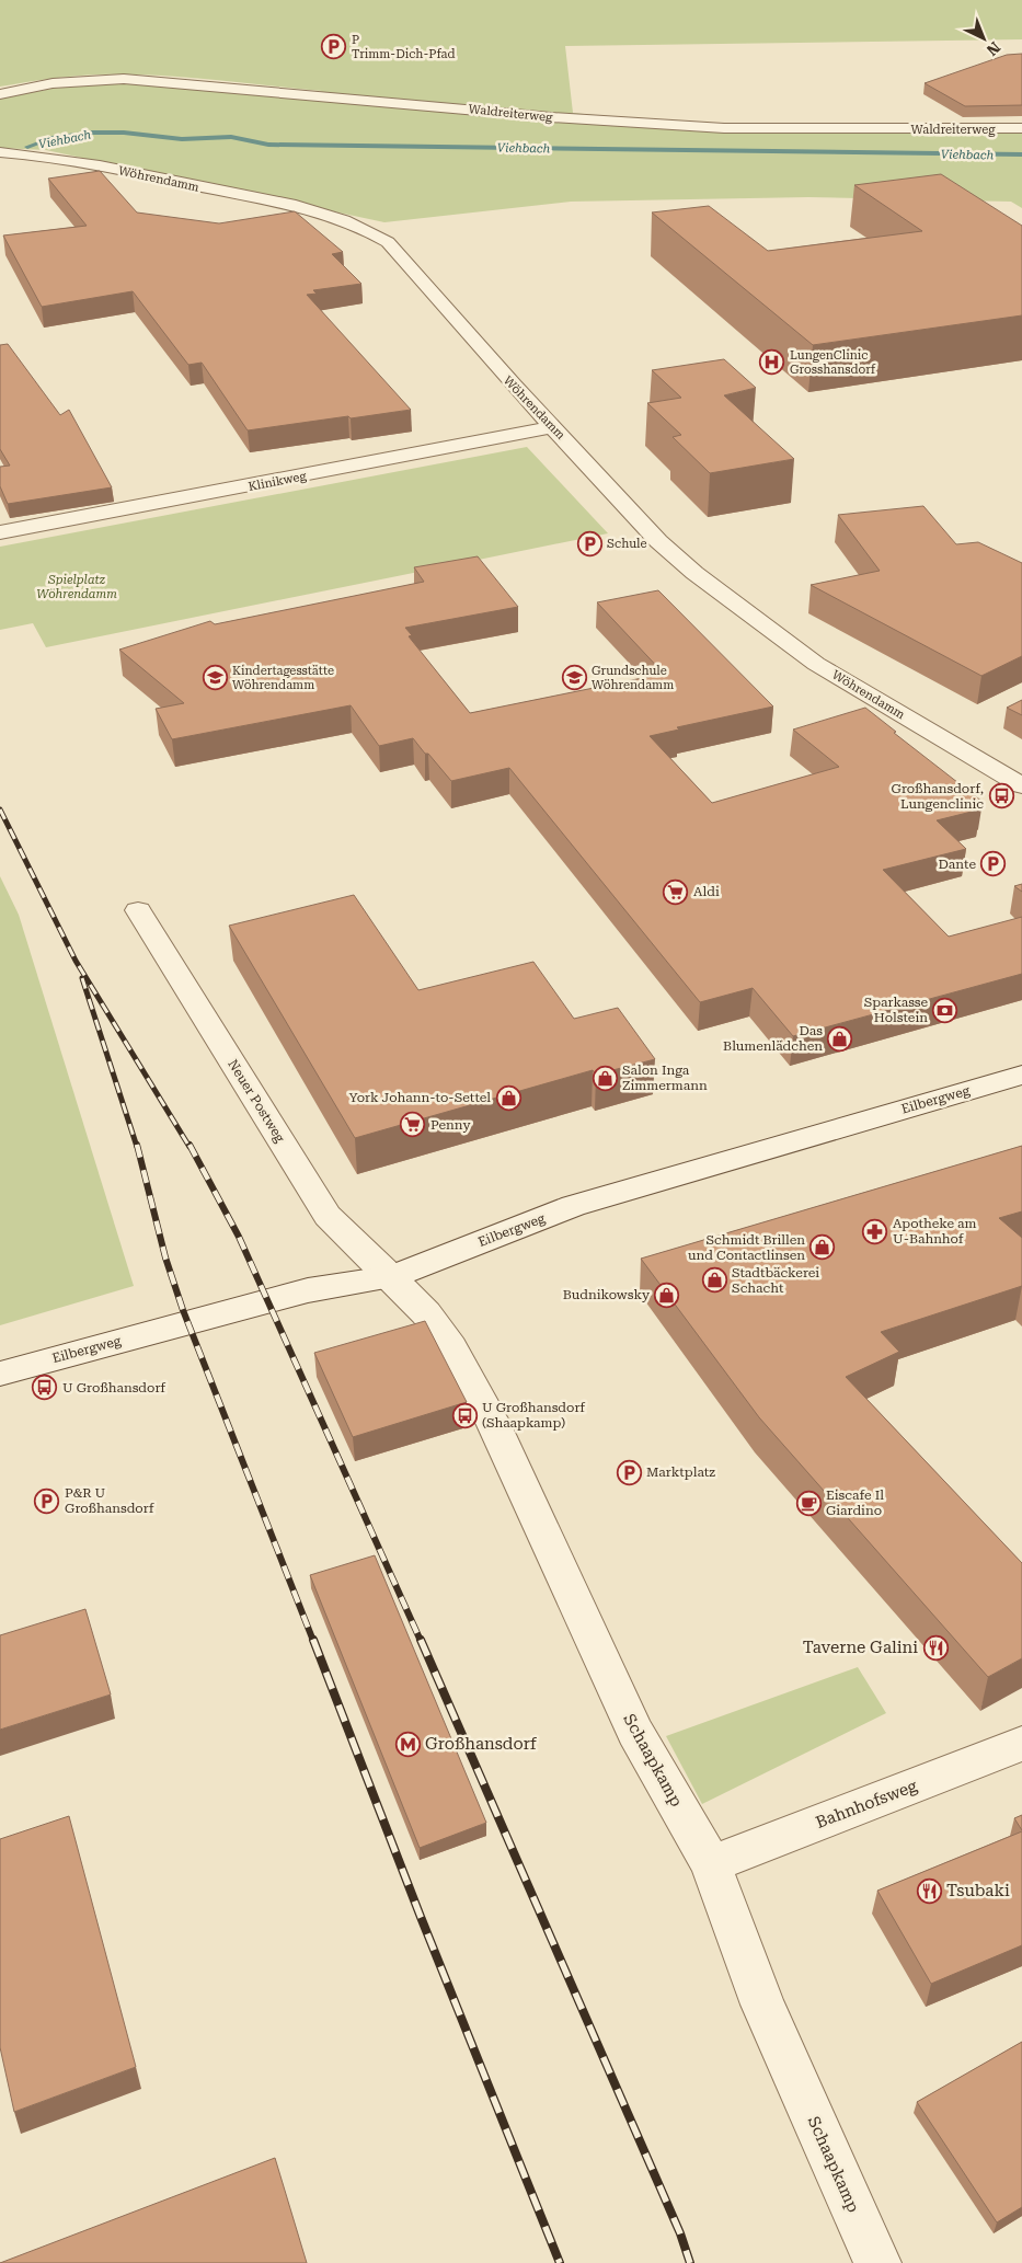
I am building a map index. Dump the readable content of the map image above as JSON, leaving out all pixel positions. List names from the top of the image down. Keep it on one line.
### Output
{"streets":{"street":["Waldreiterweg","Wöhrendamm","Klinikweg","Eilbergweg","Neuer Postweg","Schaapkamp","Bahnhofsweg"]},"crossings":[["Wöhrendamm","Klinikweg"],["Eilbergweg","Neuer Postweg"],["Eilbergweg","Schaapkamp"],["Neuer Postweg","Schaapkamp"],["Schaapkamp","Bahnhofsweg"]],"water":["Viehbach"],"parks":["Spielplatz Wöhrendamm"],"places":{"parking":["P Trimm-Dich-Pfad","Schule","Dante","Marktplatz","P&R U Großhansdorf"],"hospital":["LungenClinic Grosshansdorf"],"school or university":["Kindertagesstätte Wöhrendamm","Grundschule Wöhrendamm"],"bus stop":["Großhansdorf, Lungenclinic","U Großhansdorf","U Großhansdorf (Shaapkamp)"],"supermarket":["Aldi","Penny"],"bank":["Sparkasse Holstein"],"shop":["Das Blumenlädchen","Salon Inga Zimmermann","York Johann-to-Settel","Schmidt Brillen und Contactlinsen","Stadtbäckerei Schacht","Budnikowsky"],"pharmacy":["Apotheke am U-Bahnhof"],"cafe":["Eiscafe Il Giardino"],"restaurant":["Taverne Galini","Tsubaki"],"metro station":["Großhansdorf"]},"north":"bottom right"}
